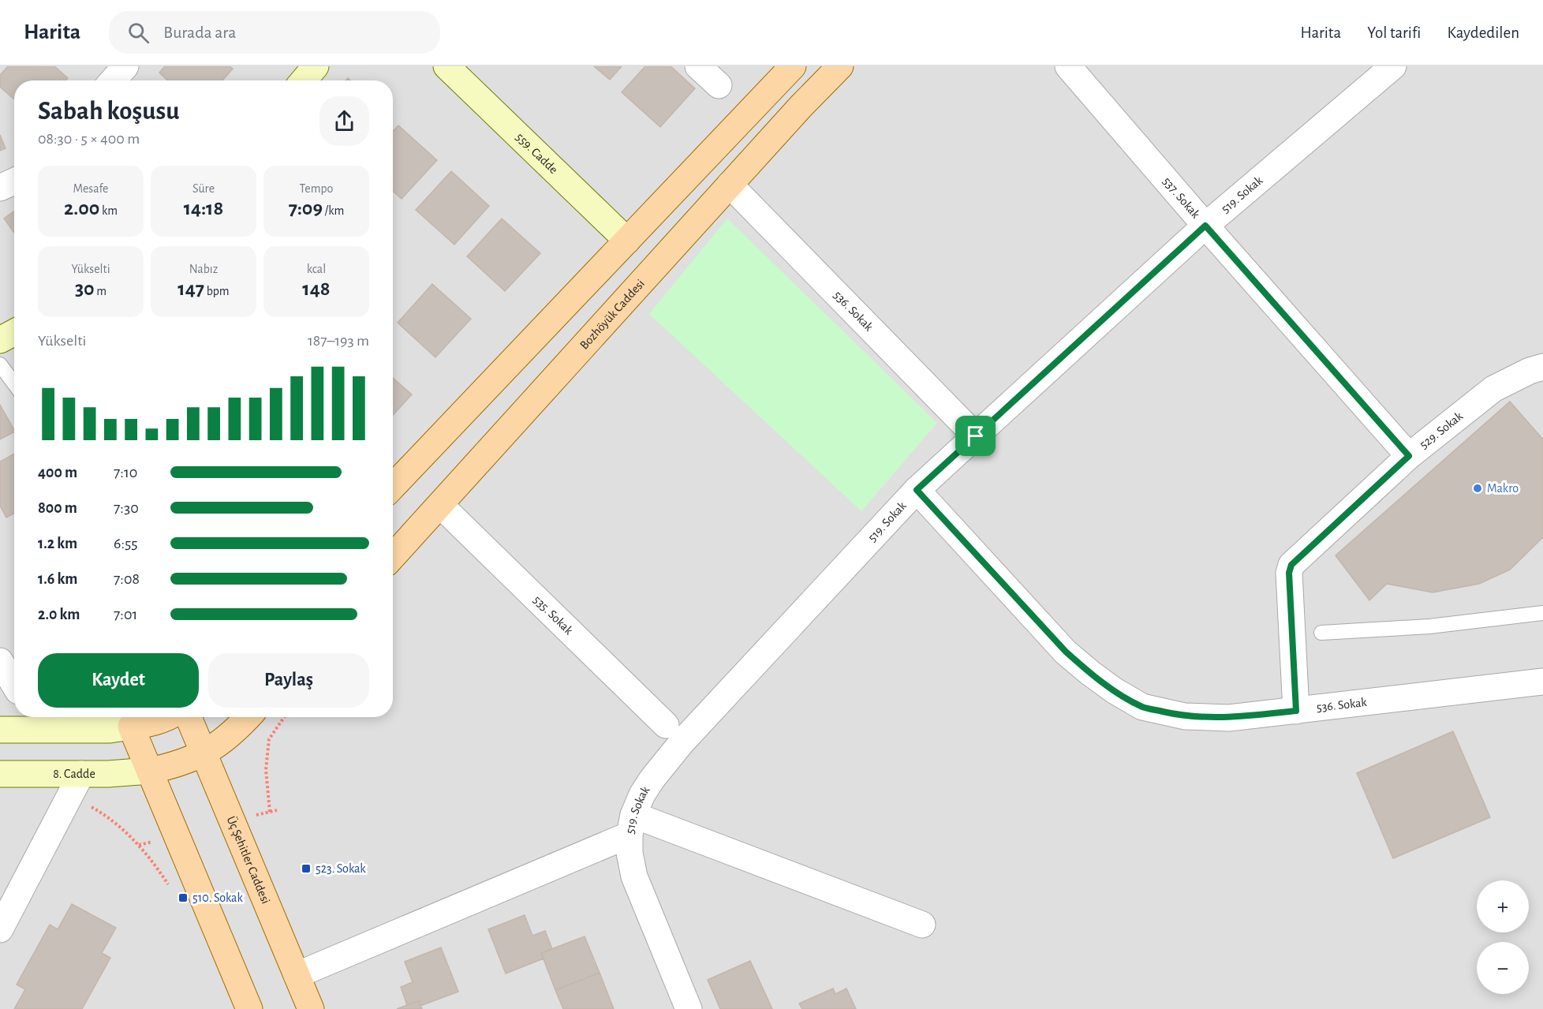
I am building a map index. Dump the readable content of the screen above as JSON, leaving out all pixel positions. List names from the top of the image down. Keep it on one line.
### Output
{"streets":{"main road":["Bozhöyük Caddesi","Üç Şehitler Caddesi"],"street":["559. Cadde","519. Sokak","537. Sokak","536. Sokak","529. Sokak","535. Sokak","8. Cadde"]},"crossings":[["519. Sokak","537. Sokak"],["519. Sokak","536. Sokak"],["537. Sokak","529. Sokak"],["536. Sokak","Bozhöyük Caddesi"],["536. Sokak","529. Sokak"],["Bozhöyük Caddesi","535. Sokak"]],"places":{"other":["Makro"],"transit":["523. Sokak","510. Sokak"]},"page":{"header":"Harita","search":"Burada ara","nav":["Harita","Yol tarifi","Kaydedilen"],"heading":["Sabah koşusu","08:30 · 5 × 400 m"],"stats":[["Mesafe","2.00 km"],["Süre","14:18"],["Tempo","7:09 /km"],["Yükselti","30 m"],["Nabız","147 bpm"],["kcal","148"]],"chart":["Yükselti","187–193 m"],"list":[{"name":"400 m","note":"7:10"},{"name":"800 m","note":"7:30"},{"name":"1.2 km","note":"6:55"},{"name":"1.6 km","note":"7:08"},{"name":"2.0 km","note":"7:01"}],"buttons":["Kaydet","Paylaş"],"map_buttons":["+","−"]}}
